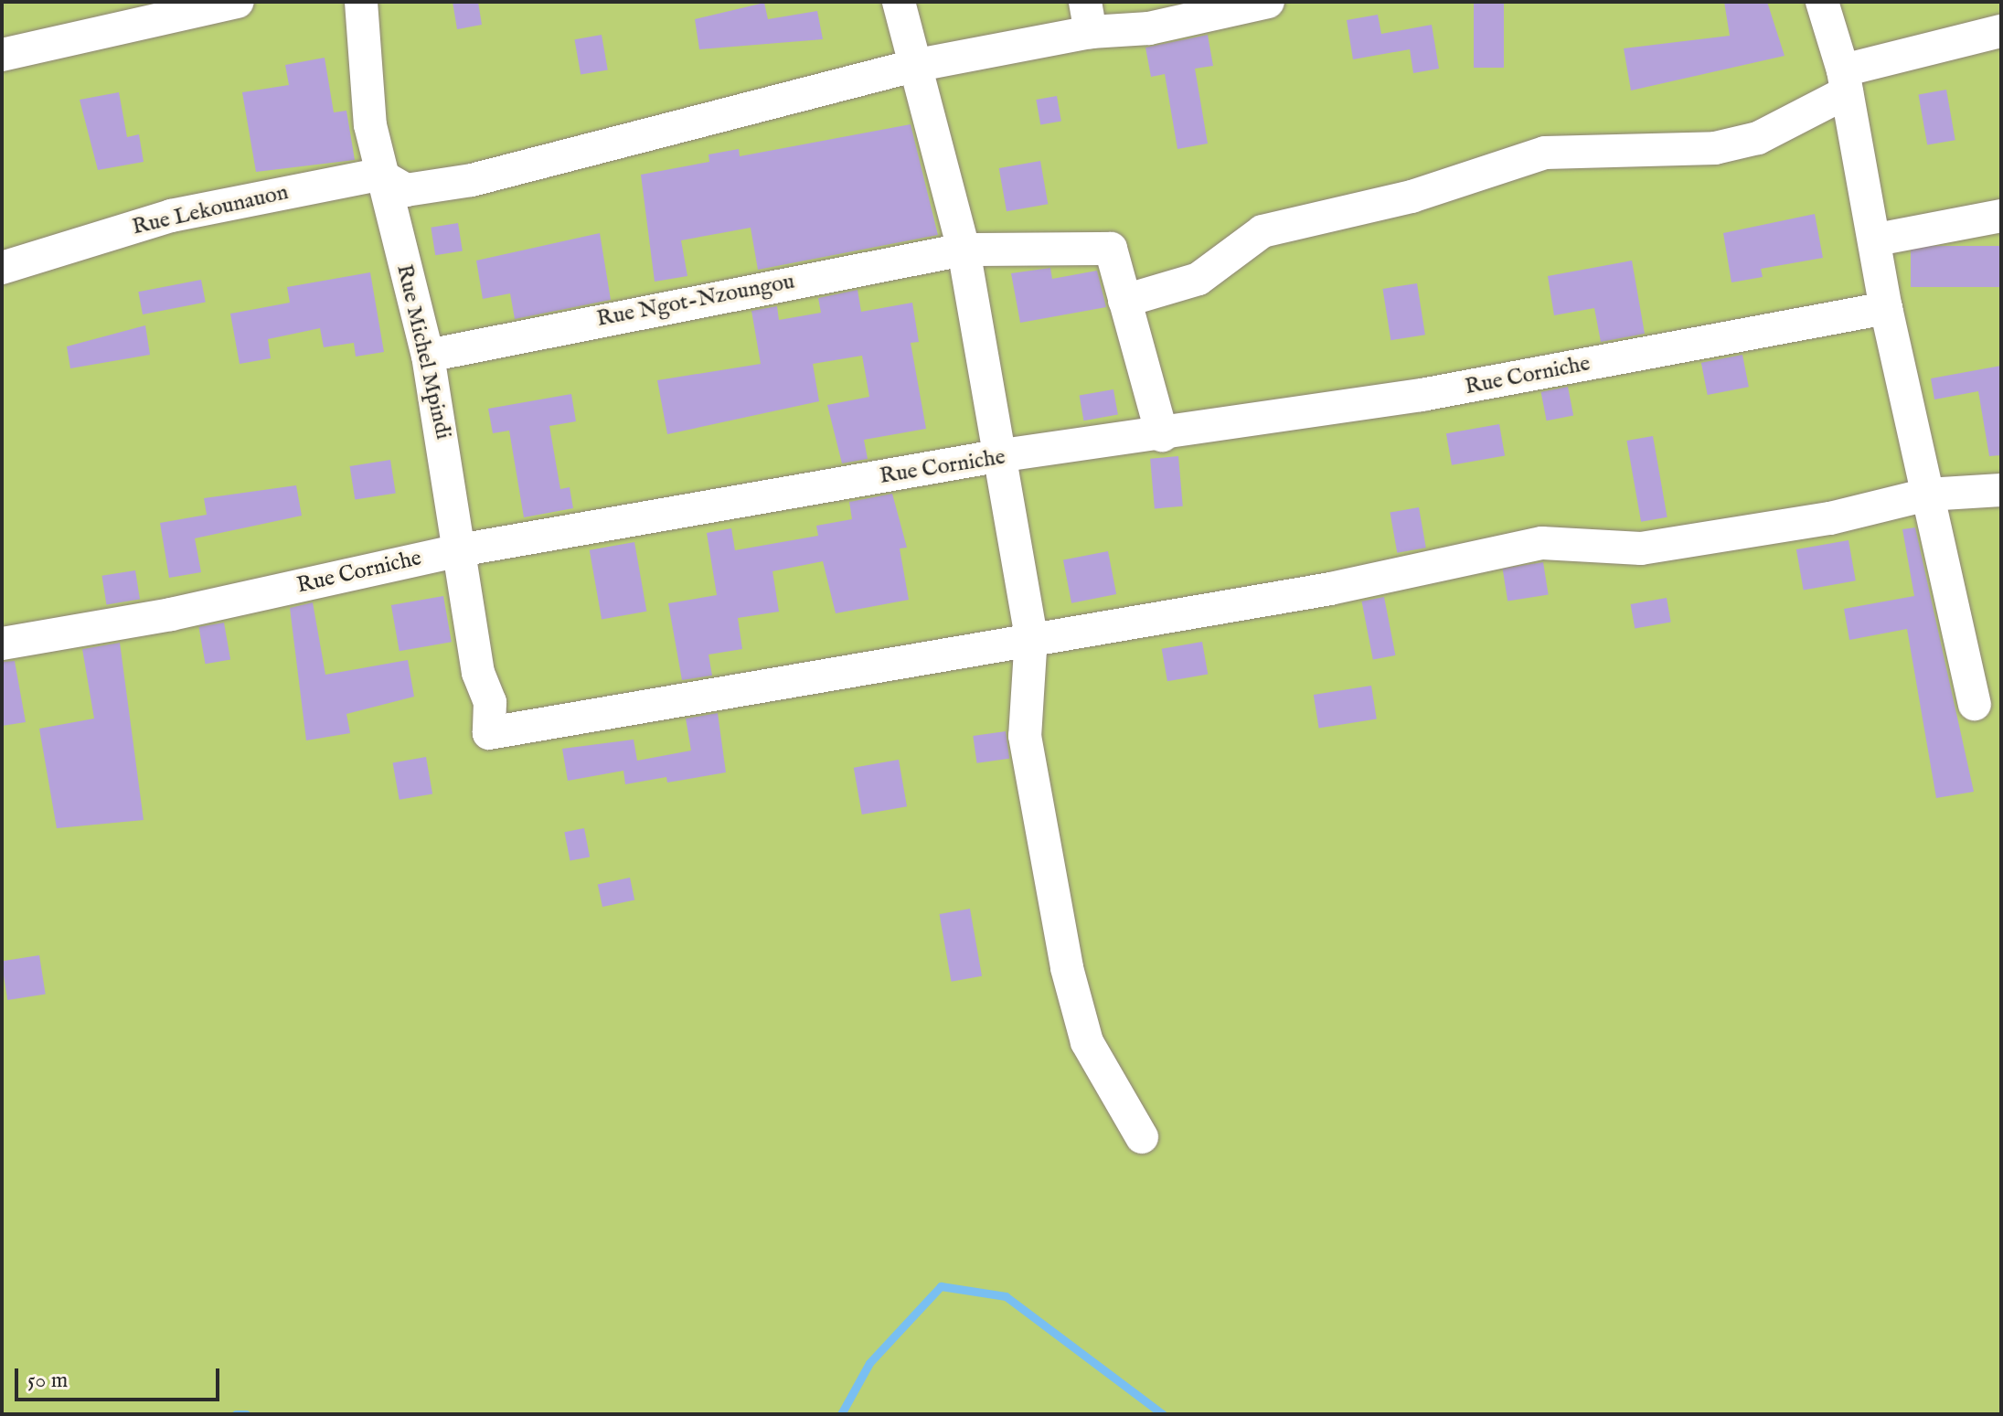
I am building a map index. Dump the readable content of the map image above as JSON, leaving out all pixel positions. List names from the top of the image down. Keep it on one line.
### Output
{"streets":{"street":["Rue Lekounauon","Rue Ngot-Nzoungou","Rue Michel Mpindi","Rue Corniche"]},"crossings":[["Rue Lekounauon","Rue Michel Mpindi"],["Rue Ngot-Nzoungou","Rue Michel Mpindi"],["Rue Michel Mpindi","Rue Corniche"]],"scale_bar":"50 m"}
